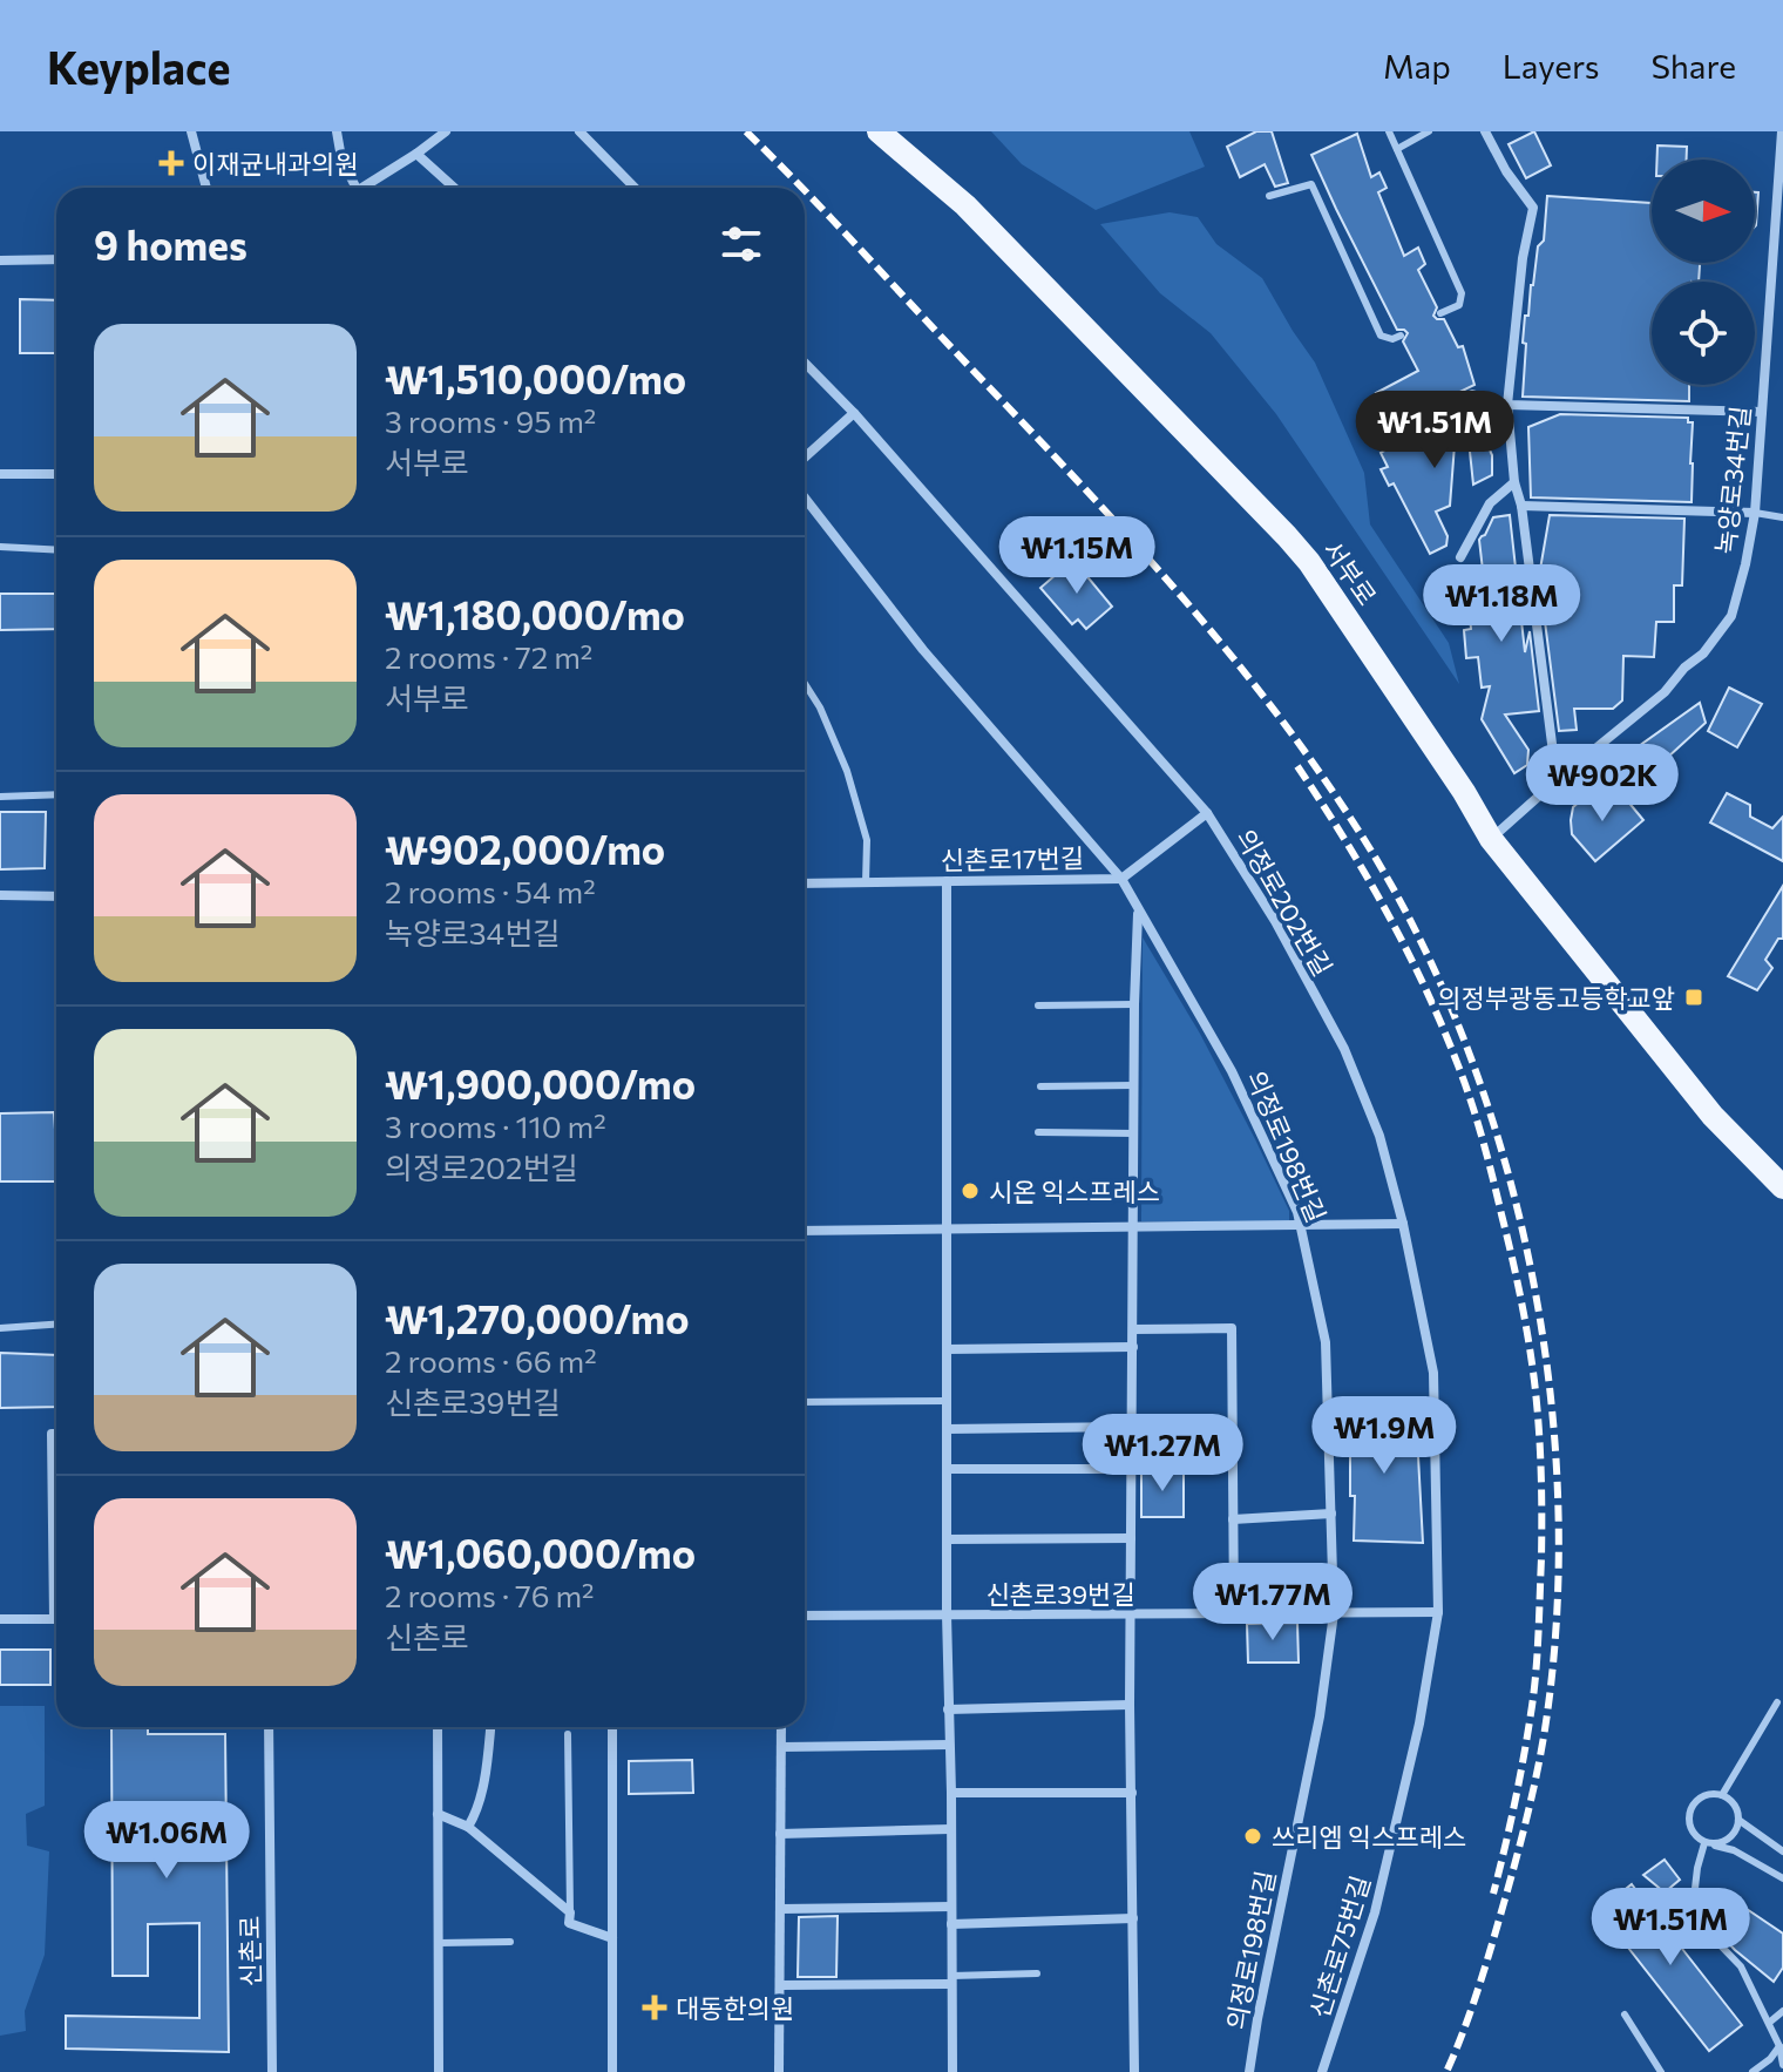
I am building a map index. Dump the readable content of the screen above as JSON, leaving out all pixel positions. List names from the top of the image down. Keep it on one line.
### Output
{"streets":{"main road":["서부로"],"street":["녹양로34번길","신촌로17번길","의정로202번길","의정로198번길","신촌로39번길","신촌로75번길","신촌로"]},"crossings":[["녹양로34번길","서부로"],["신촌로17번길","의정로202번길"],["신촌로17번길","의정로198번길"],["의정로202번길","신촌로39번길"],["의정로202번길","신촌로75번길"],["의정로198번길","신촌로39번길"],["신촌로39번길","신촌로75번길"]],"places":{"health":["이재균내과의원","대동한의원"],"transit":["의정부광동고등학교앞"],"other":["시온 익스프레스","쓰리엠 익스프레스"]},"north":"right","page":{"header":"Keyplace","nav":["Map","Layers","Share"],"heading":"9 homes","list":[{"name":"₩1,510,000/mo","note":"3 rooms · 95 m² · 서부로"},{"name":"₩1,180,000/mo","note":"2 rooms · 72 m² · 서부로"},{"name":"₩902,000/mo","note":"2 rooms · 54 m² · 녹양로34번길"},{"name":"₩1,900,000/mo","note":"3 rooms · 110 m² · 의정로202번길"},{"name":"₩1,270,000/mo","note":"2 rooms · 66 m² · 신촌로39번길"},{"name":"₩1,060,000/mo","note":"2 rooms · 76 m² · 신촌로"}],"price":["₩1.51M","₩1.15M","₩1.18M","₩902K","₩1.9M","₩1.27M","₩1.77M","₩1.06M","₩1.51M"]}}
